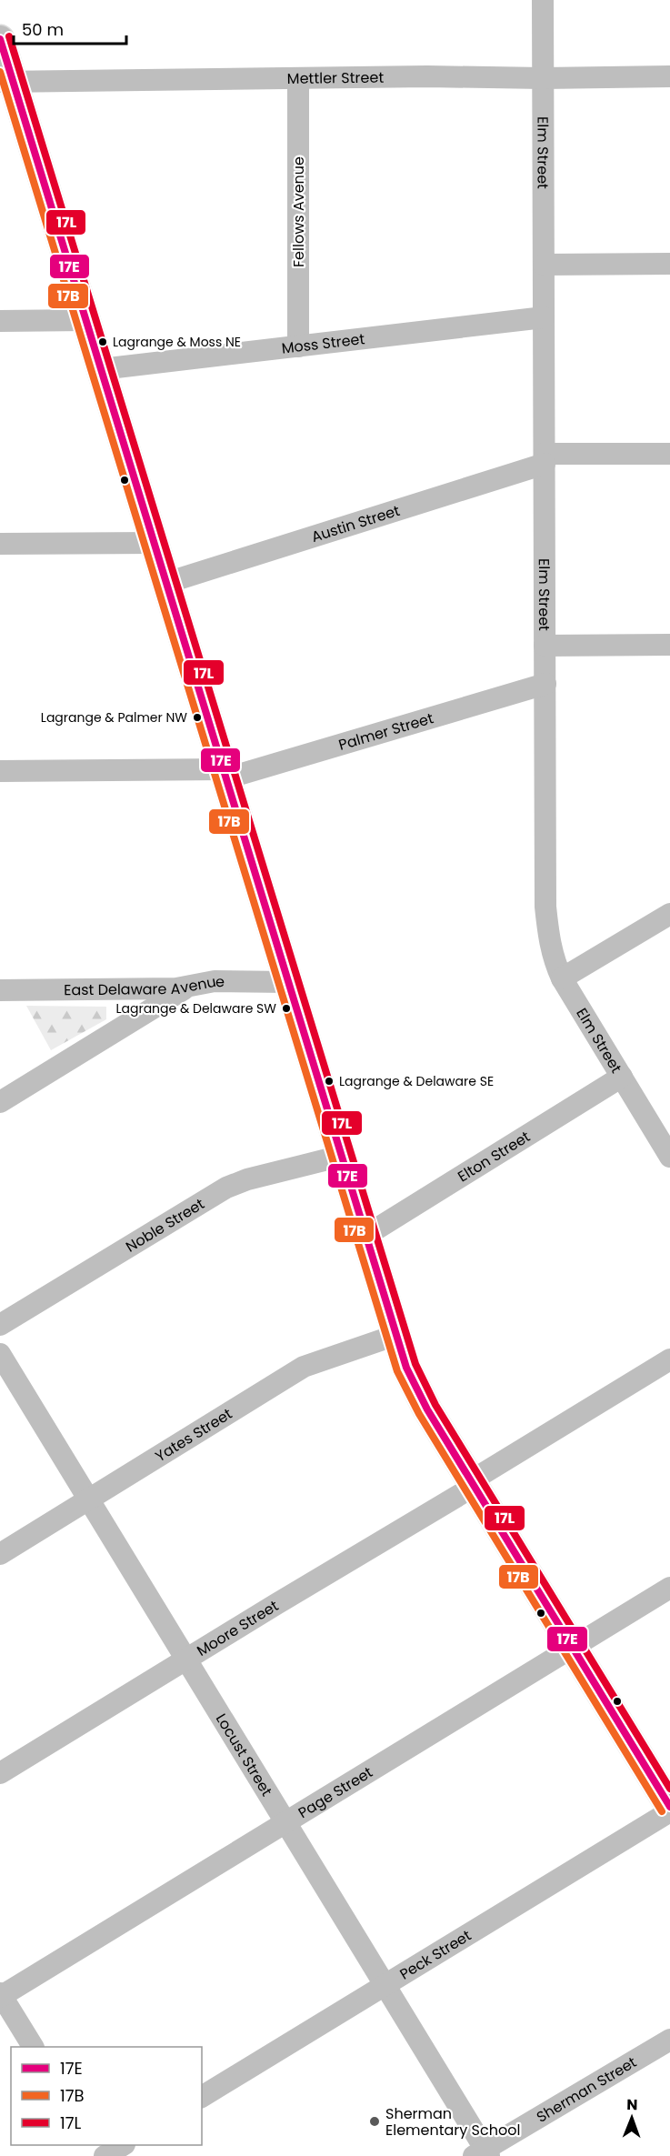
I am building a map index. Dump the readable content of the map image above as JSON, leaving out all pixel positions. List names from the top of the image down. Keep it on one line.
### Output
{"streets":{"street":["Mettler Street","Elm Street","Fellows Avenue","Moss Street","Austin Street","Palmer Street","East Delaware Avenue","Elton Street","Noble Street","Yates Street","Moore Street","Locust Street","Page Street","Peck Street","Sherman Street"]},"crossings":[["Mettler Street","Elm Street"],["Mettler Street","Fellows Avenue"],["Elm Street","Moss Street"],["Elm Street","Austin Street"],["Elm Street","Palmer Street"],["Elm Street","Elton Street"],["Fellows Avenue","Moss Street"],["Yates Street","Locust Street"],["Moore Street","Locust Street"],["Locust Street","Page Street"],["Locust Street","Peck Street"],["Locust Street","Sherman Street"]],"places":["Lagrange & Moss NE","Lagrange & Palmer NW","Lagrange & Delaware SW","Lagrange & Delaware SE","Sherman Elementary School"],"lines":["transit line 17L","transit line 17E","transit line 17B"],"legend":["17E","17B","17L"],"scale_bar":"50 m","north":"top"}
